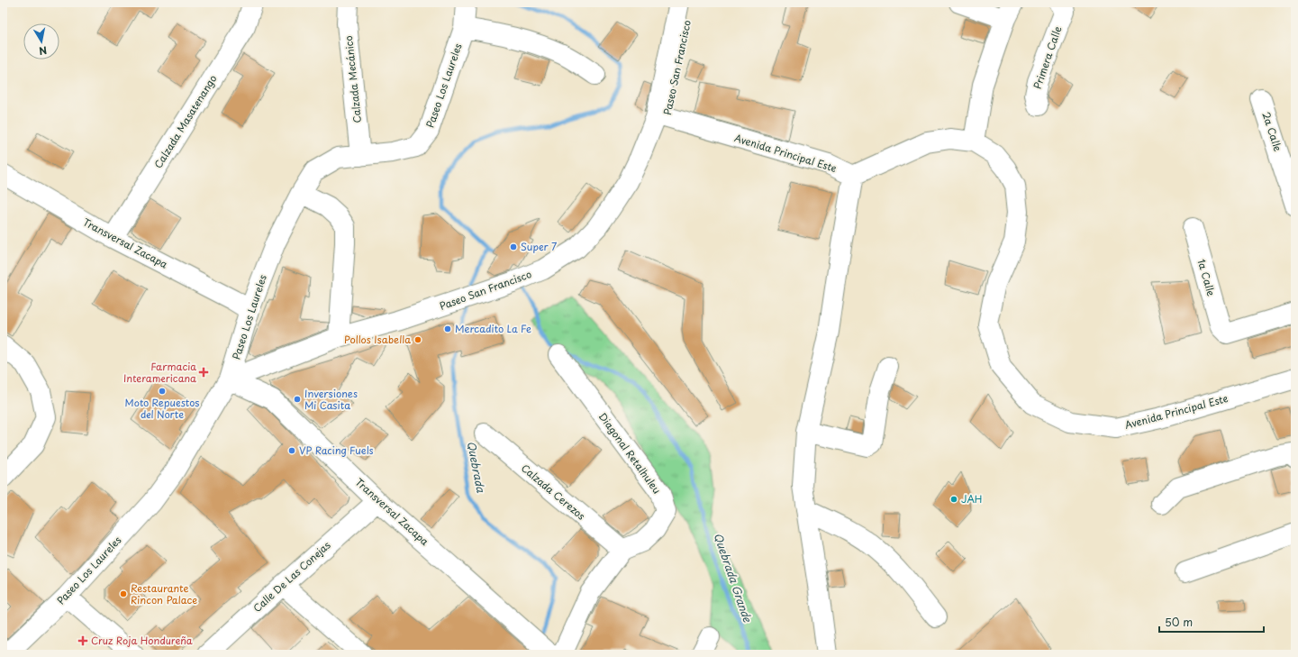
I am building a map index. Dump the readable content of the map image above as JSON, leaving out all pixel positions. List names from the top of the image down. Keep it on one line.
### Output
{"streets":{"street":["Primera Calle","Paseo San Francisco","Calzada Mecánico","Paseo Los Laureles","Calzada Masatenango","2a Calle","Avenida Principal Este","Transversal Zacapa","1a Calle","Diagonal Retalhuleu","Calzada Cerezos","Calle De Las Conejas"]},"crossings":[["Paseo San Francisco","Paseo Los Laureles"],["Paseo San Francisco","Avenida Principal Este"],["Paseo San Francisco","Transversal Zacapa"],["Calzada Mecánico","Paseo Los Laureles"],["Paseo Los Laureles","Transversal Zacapa"],["Calzada Masatenango","Transversal Zacapa"],["Transversal Zacapa","Calle De Las Conejas"],["Diagonal Retalhuleu","Calzada Cerezos"]],"water":["Quebrada","Quebrada Grande"],"places":{"other":["Super 7","Mercadito La Fe","Pollos Isabella","Moto Repuestos del Norte","Inversiones Mi Casita","VP Racing Fuels","JAH","Restaurante Rincon Palace"],"health":["Farmacia Interamericana","Cruz Roja Hondureña"]},"scale_bar":"50 m","north":"bottom"}
